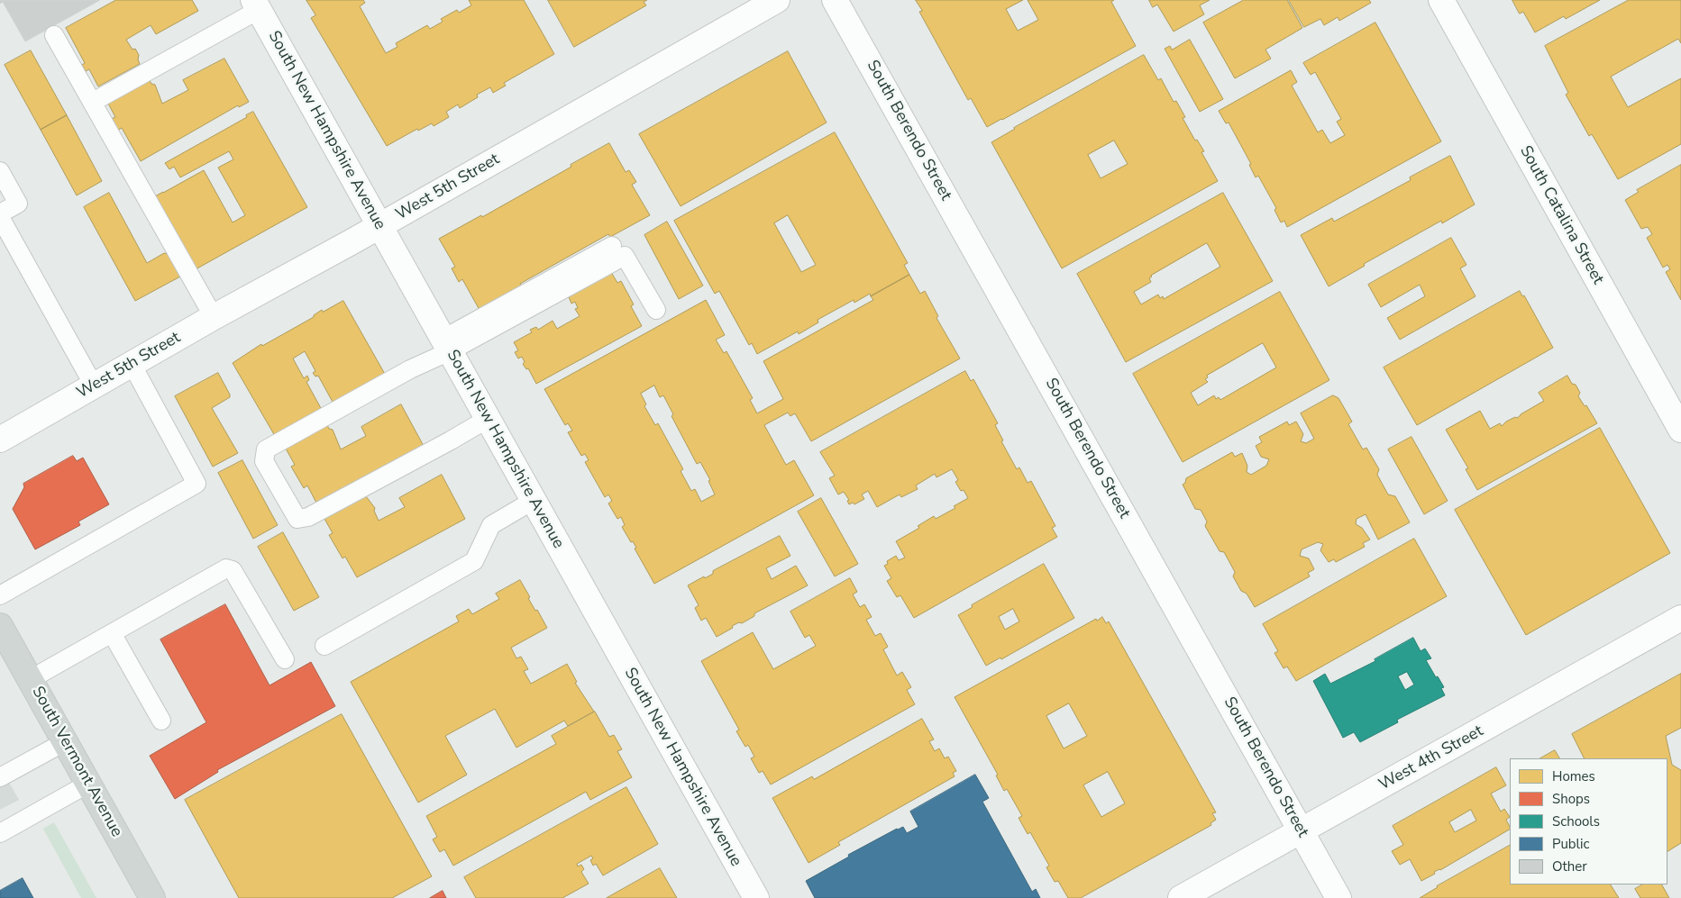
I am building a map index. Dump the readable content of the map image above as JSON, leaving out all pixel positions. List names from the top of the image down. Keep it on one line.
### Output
{"streets":{"main road":["South Vermont Avenue"],"street":["South New Hampshire Avenue","South Berendo Street","West 5th Street","South Catalina Street","West 4th Street"]},"crossings":[["South New Hampshire Avenue","West 5th Street"],["South Berendo Street","West 4th Street"]],"legend":["Homes","Shops","Schools","Public","Other"]}
